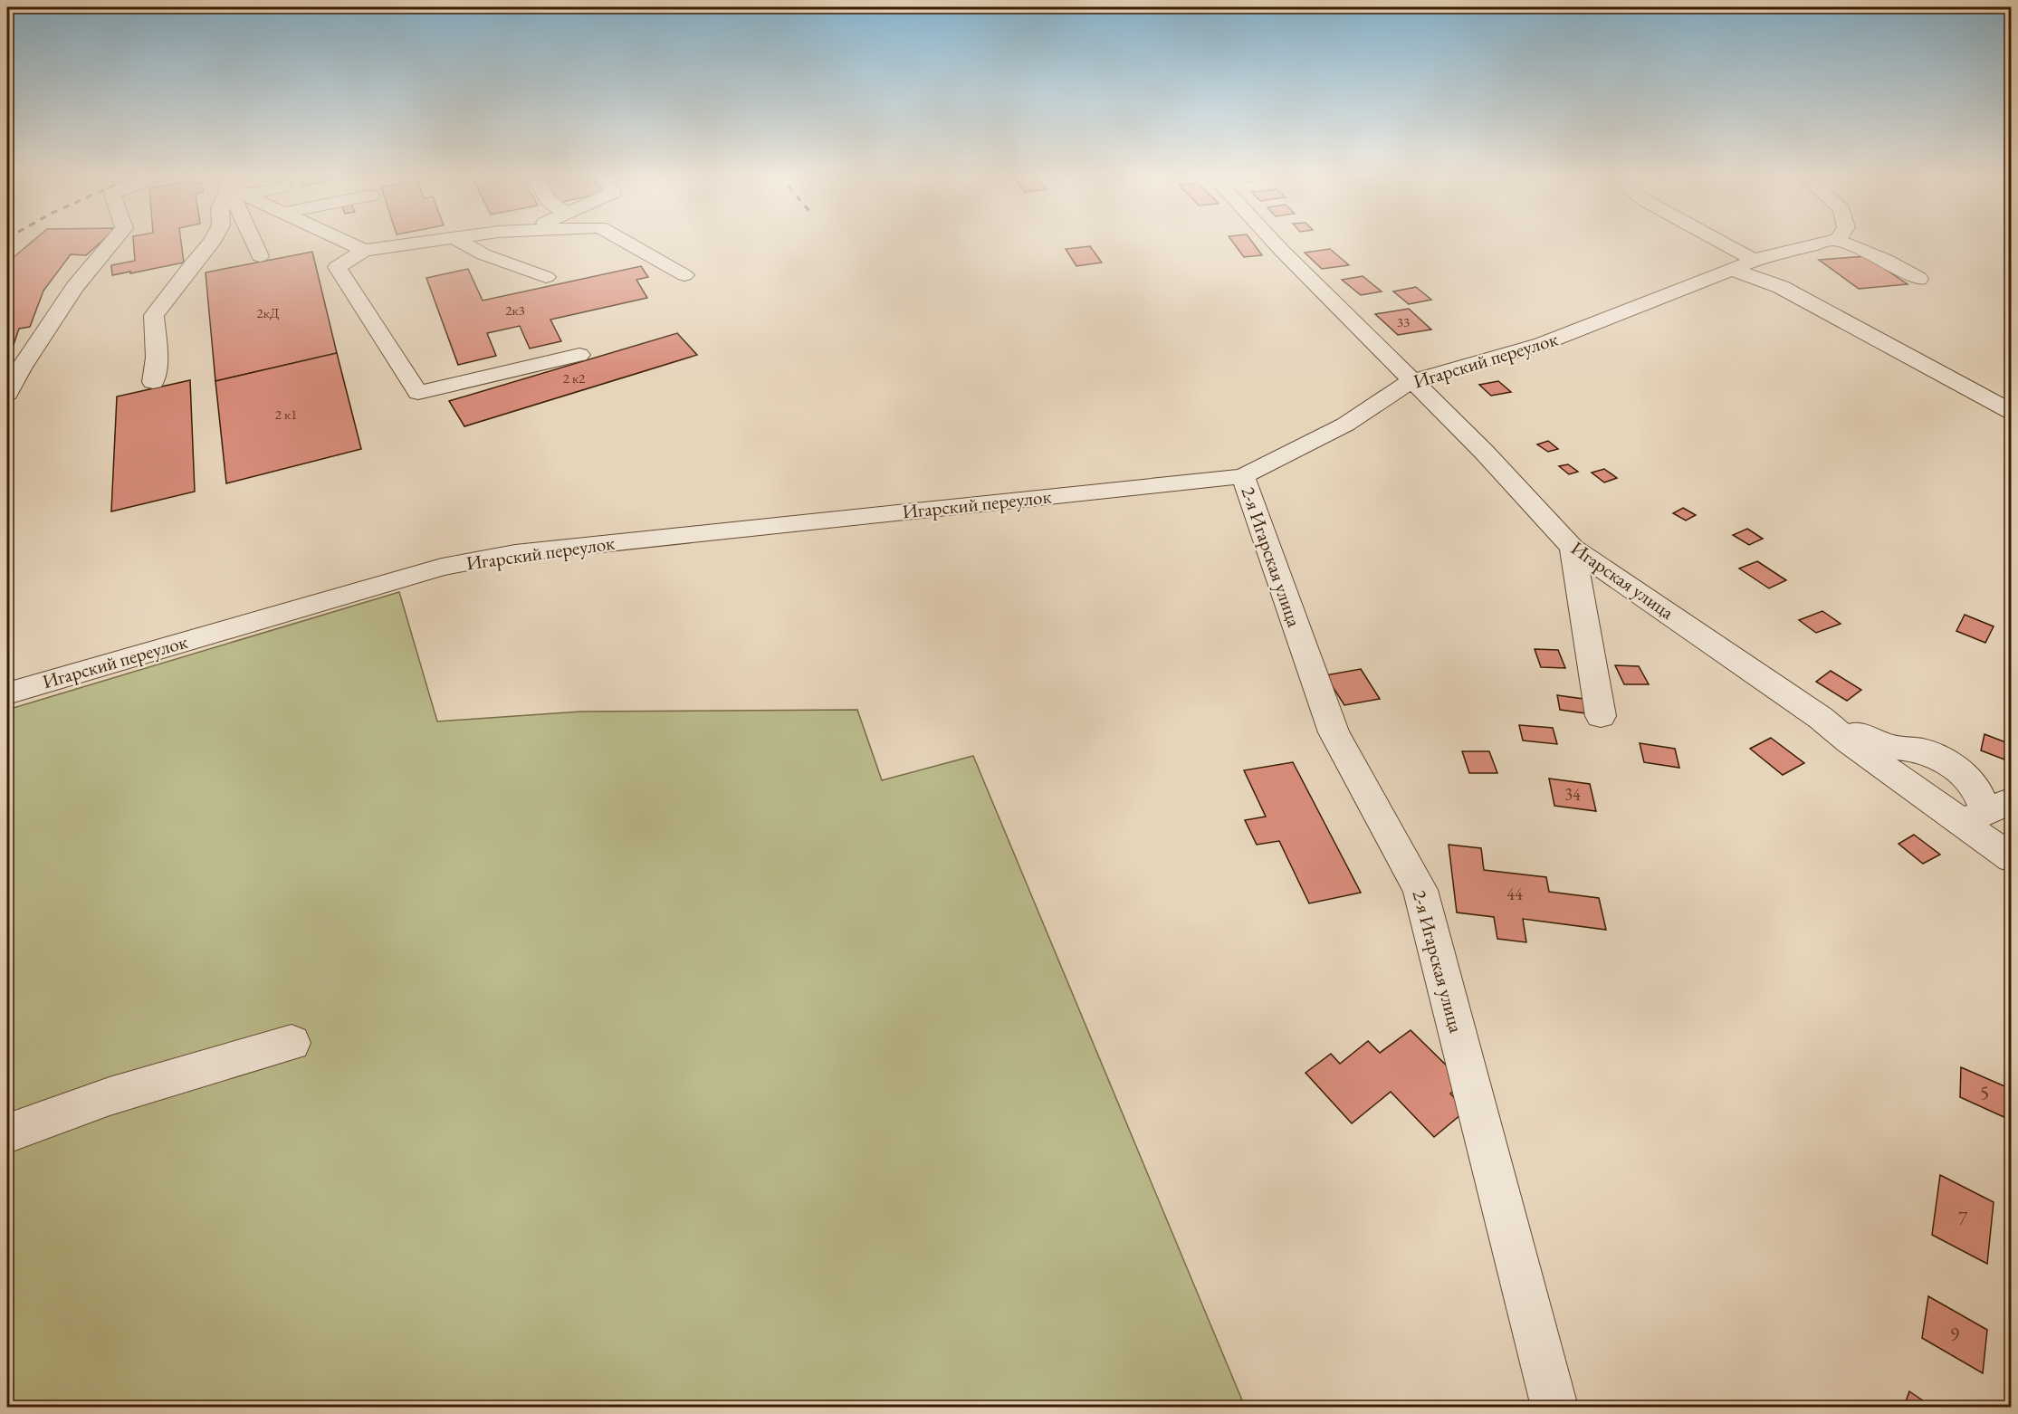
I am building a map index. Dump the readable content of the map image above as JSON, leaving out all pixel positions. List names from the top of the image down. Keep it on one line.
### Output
{"streets":{"street":["Игарский переулок","2-я Игарская улица","Игарская улица"]},"crossings":[["Игарский переулок","2-я Игарская улица"],["Игарский переулок","Игарская улица"]],"house_numbers":["2к3","2кД","33","2 к2","2 к1","34","44","5","7","9"]}
